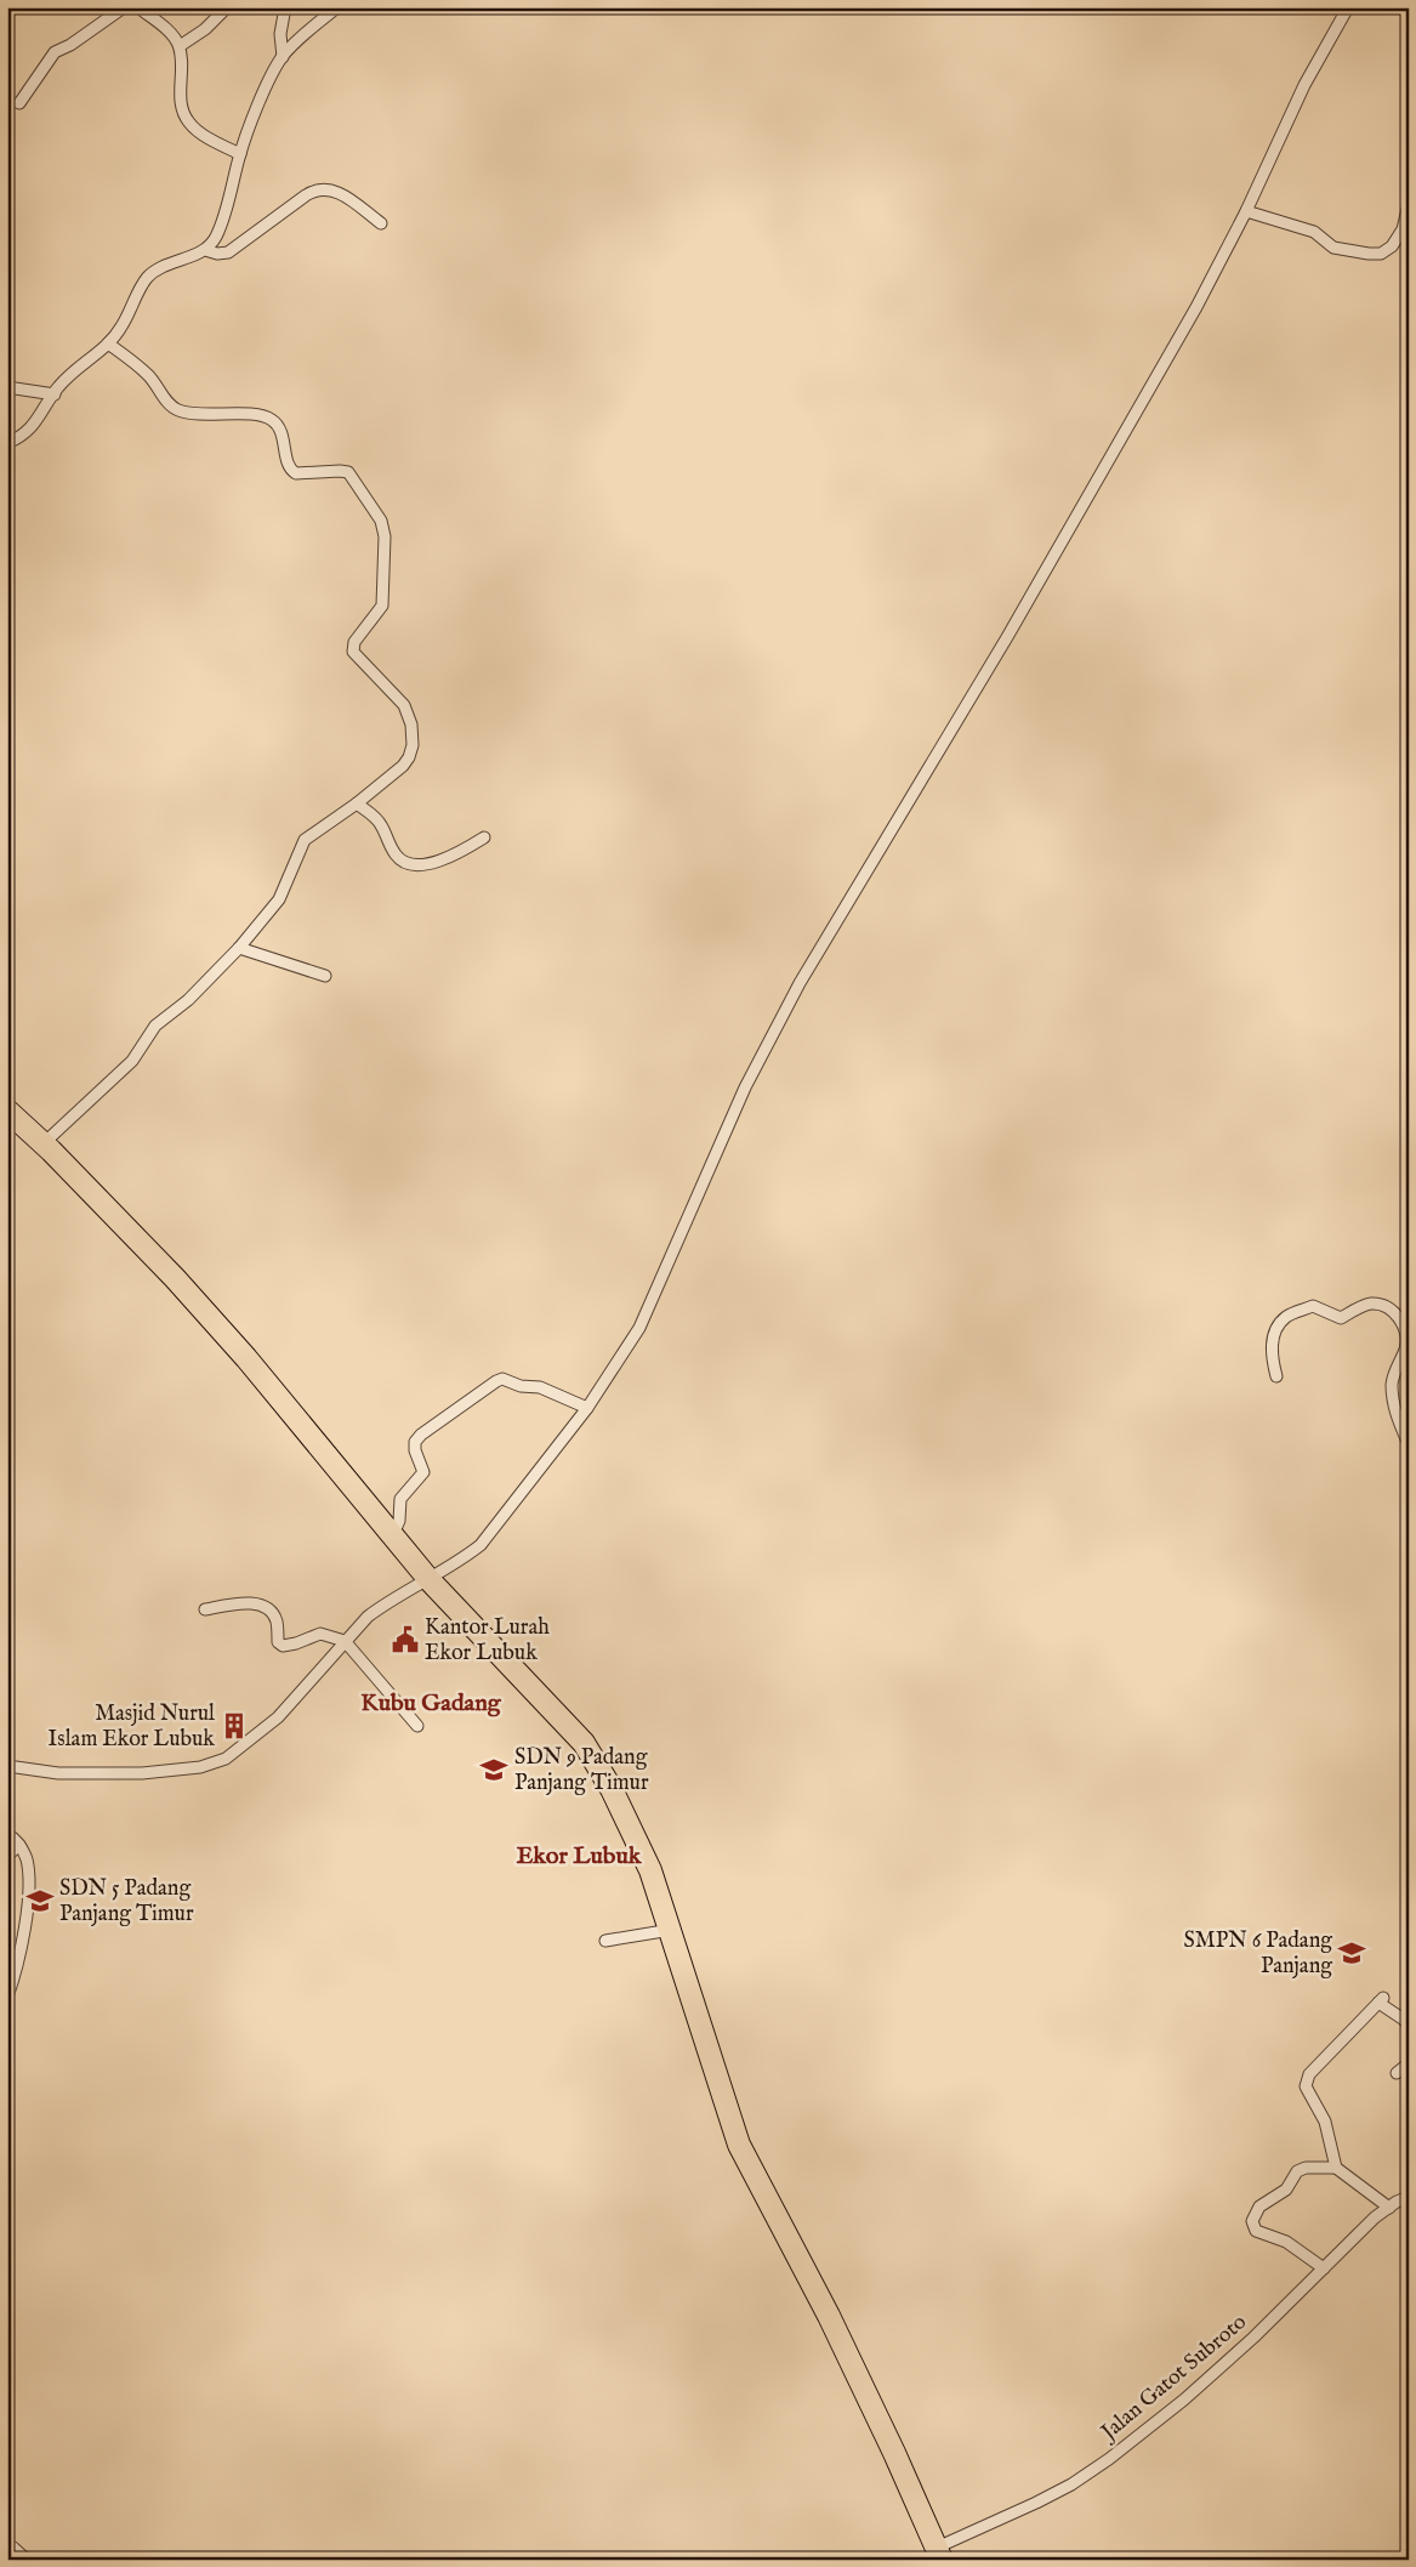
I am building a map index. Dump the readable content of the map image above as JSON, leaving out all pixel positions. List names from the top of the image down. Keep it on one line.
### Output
{"streets":{"street":["Jalan Gatot Subroto"]},"districts":["Kubu Gadang","Ekor Lubuk"],"places":{"public building":["Kantor Lurah Ekor Lubuk"],"building":["Masjid Nurul Islam Ekor Lubuk"],"school or university":["SDN 9 Padang Panjang Timur","SDN 5 Padang Panjang Timur","SMPN 6 Padang Panjang"]}}
